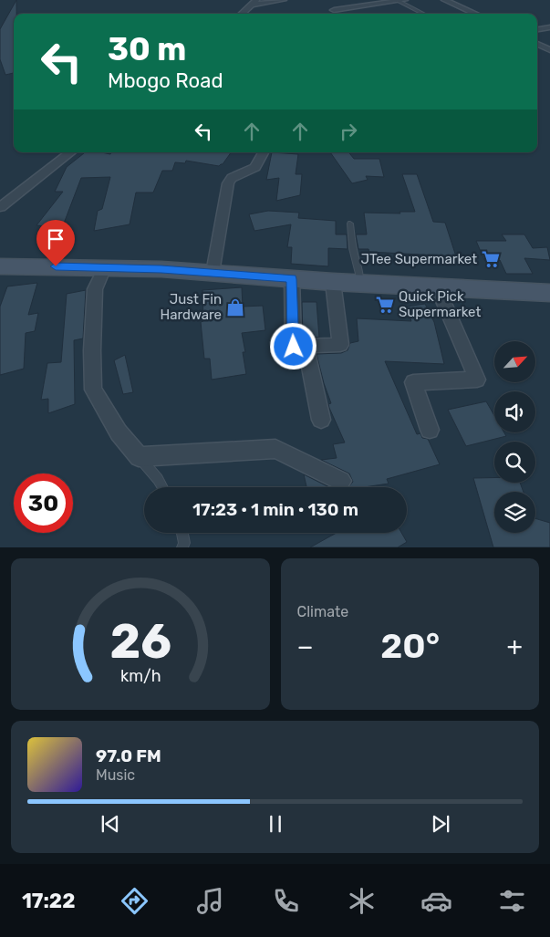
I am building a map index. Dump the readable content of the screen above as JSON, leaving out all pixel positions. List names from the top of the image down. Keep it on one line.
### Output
{"places":{"supermarket":["JTee Supermarket","Quick Pick Supermarket"],"shop":["Just Fin Hardware"]},"north":"top right","page":{"turn":["30 m","Mbogo Road"],"limit":"30","trip":"17:23 · 1 min · 130 m","tile":"Climate","heat":["−","20°","+"],"song":["97.0 FM","Music"],"tabs":"17:22","gauge":["26","km/h"]}}
